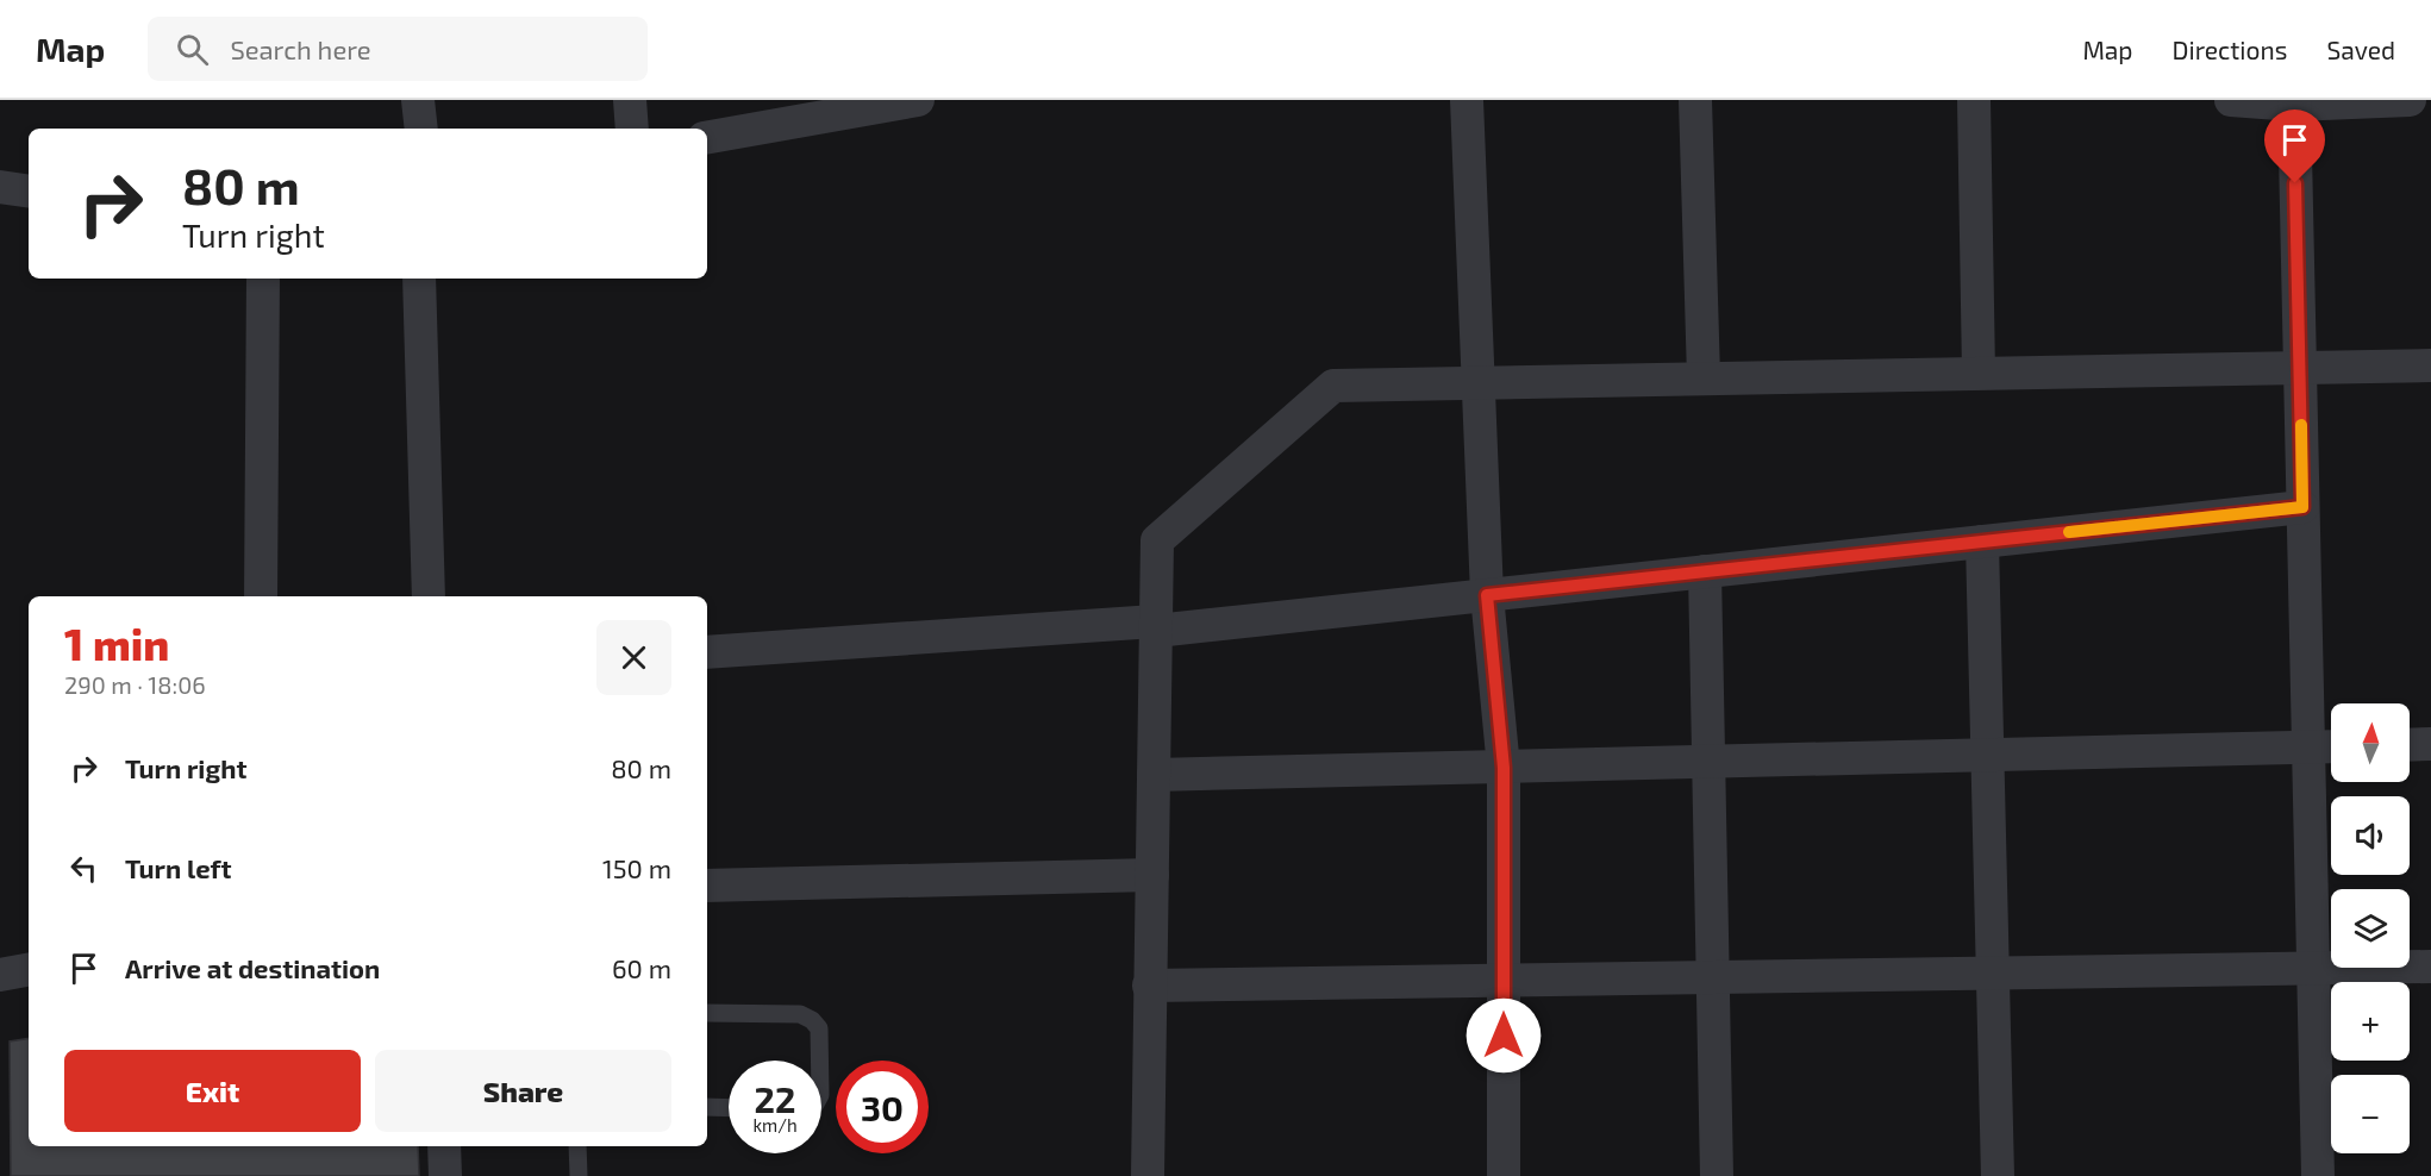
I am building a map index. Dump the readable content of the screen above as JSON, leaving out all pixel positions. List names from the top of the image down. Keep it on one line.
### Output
{"north":"top","page":{"header":"Map","search":"Search here","nav":["Map","Directions","Saved"],"turn":["80 m","Turn right"],"heading":["1 min","290 m · 18:06"],"map_buttons":["+","−"],"list":[{"name":"Turn right","value":"80 m"},{"name":"Turn left","value":"150 m"},{"name":"Arrive at destination","value":"60 m"}],"buttons":["Exit","Share"],"speed":"22 km/h","limit":"30"}}
